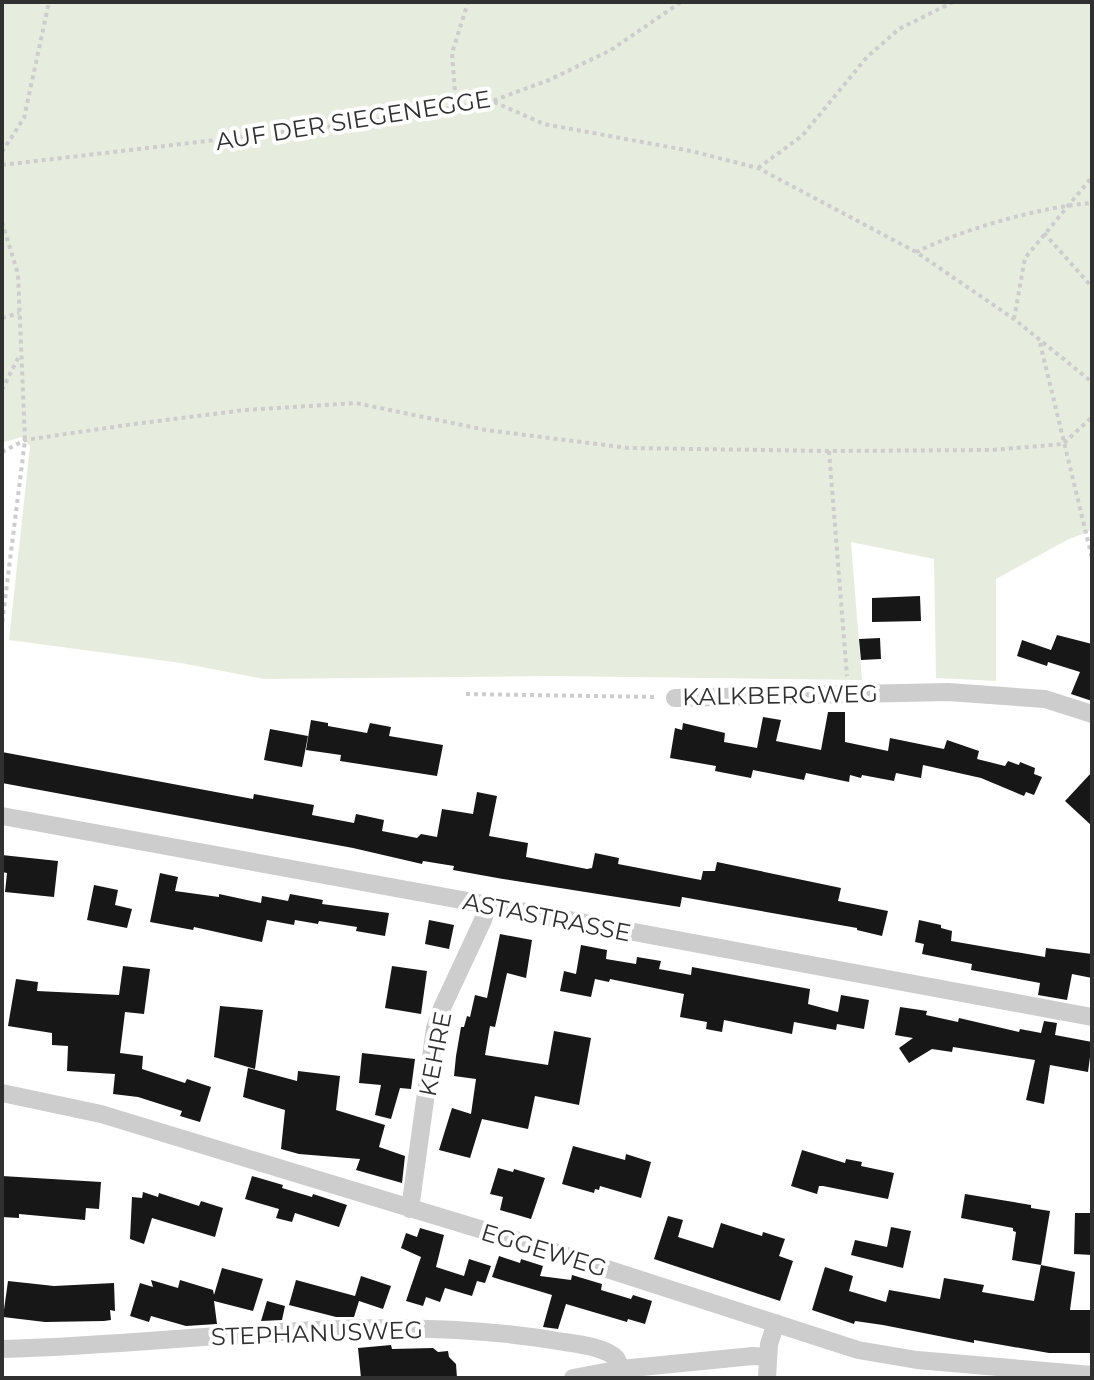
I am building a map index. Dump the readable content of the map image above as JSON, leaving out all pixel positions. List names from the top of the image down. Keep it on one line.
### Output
{"streets":{"street":["KALKBERGWEG","ASTASTRASSE","KEHRE","EGGEWEG","STEPHANUSWEG"],"path":["AUF DER SIEGENEGGE"]},"crossings":[["ASTASTRASSE","KEHRE"],["KEHRE","EGGEWEG"]]}
